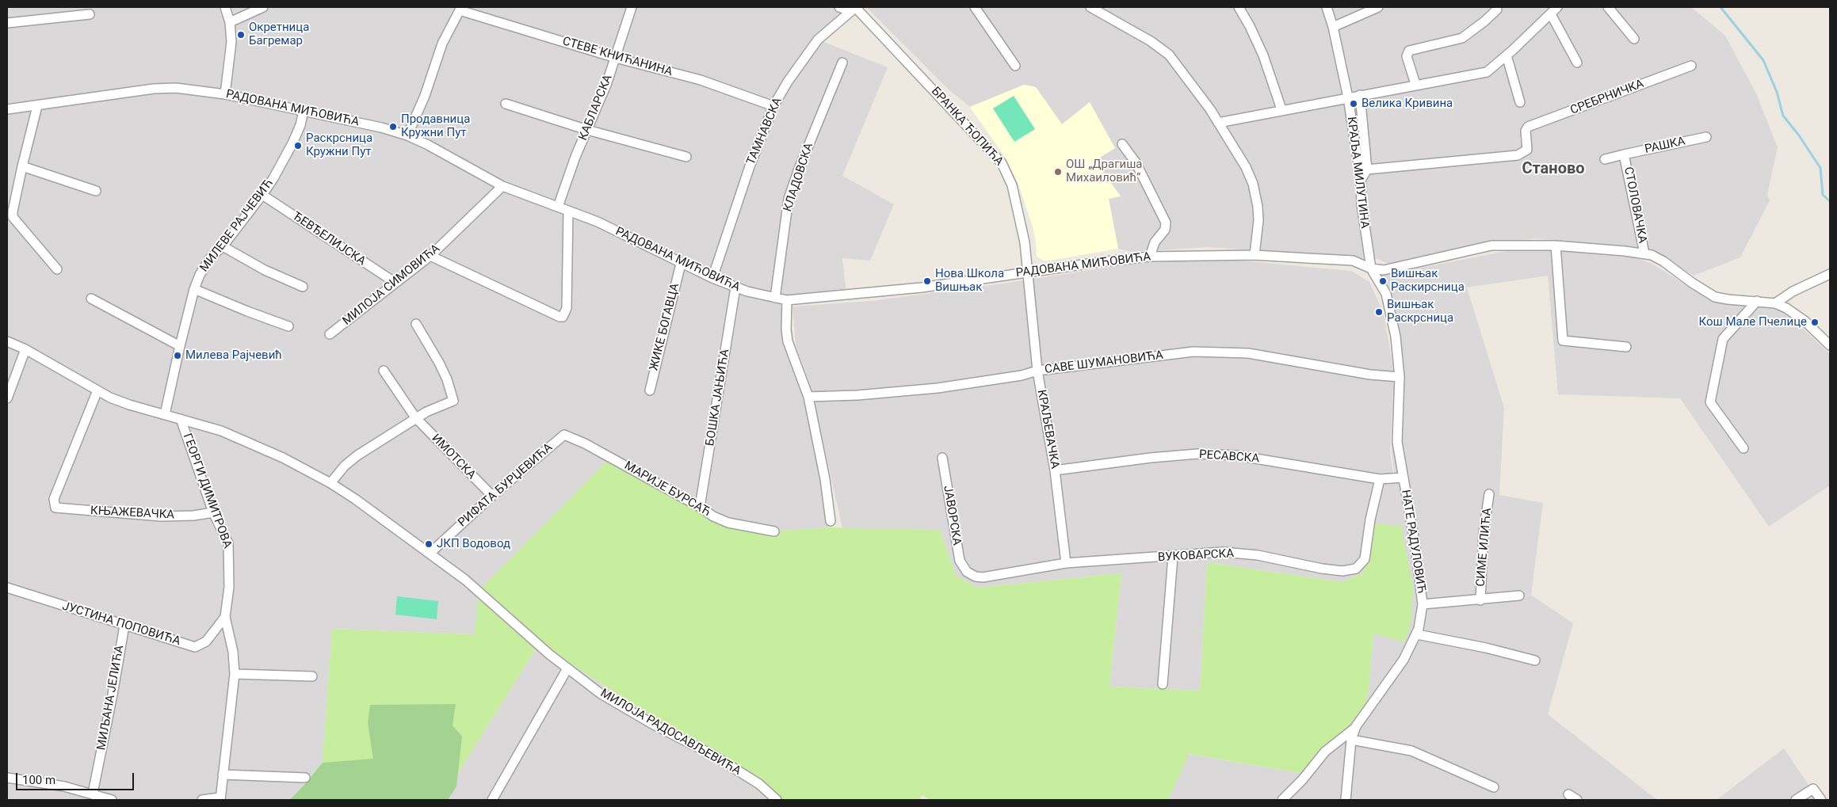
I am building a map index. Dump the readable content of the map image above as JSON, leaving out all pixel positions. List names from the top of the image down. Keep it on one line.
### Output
{"streets":{"street":["СТЕВЕ КНИЋАНИНА","СРЕБРНИЧКА","КАБЛАРСКА","РАДОВАНА МИЋОВИЋА","БРАНКА ЋОПИЋА","ТАМНАВСКА","РАШКА","КРАЉА МИЛУТИНА","КЛАДОВСКА","СТОЛОВАЧКА","МИЛЕВЕ РАЈЧЕВИЋ","ЂЕВЂЕЛИЈСКА","МИЛОЈА СИМОВИЋА","ЖИКЕ БОГАВЦА","САВЕ ШУМАНОВИЋА","БОШКА ЈАЊИЋА","КРАЉЕВАЧКА","ИМОТСКА","РЕСАВСКА","РИФАТА БУРЏЕВИЋА","МАРИЈЕ БУРСАЋ","ГЕОРГИ ДИМИТРОВА","КЊАЖЕВАЧКА","ЈАВОРСКА","НАТЕ РАДУЛОВИЋ","СИМЕ ИЛИЋА","ВУКОВАРСКА","ЈУСТИНА ПОПОВИЋА","МИЉАНА ЈЕЛИЋА","МИЛОЈА РАДОСАВЉЕВИЋА"]},"crossings":[["СТЕВЕ КНИЋАНИНА","КАБЛАРСКА"],["СТЕВЕ КНИЋАНИНА","ТАМНАВСКА"],["КАБЛАРСКА","РАДОВАНА МИЋОВИЋА"],["РАДОВАНА МИЋОВИЋА","БРАНКА ЋОПИЋА"],["РАДОВАНА МИЋОВИЋА","ТАМНАВСКА"],["РАДОВАНА МИЋОВИЋА","КРАЉА МИЛУТИНА"],["РАДОВАНА МИЋОВИЋА","КЛАДОВСКА"],["РАДОВАНА МИЋОВИЋА","СТОЛОВАЧКА"],["РАДОВАНА МИЋОВИЋА","МИЛЕВЕ РАЈЧЕВИЋ"],["РАДОВАНА МИЋОВИЋА","МИЛОЈА СИМОВИЋА"],["РАДОВАНА МИЋОВИЋА","ЖИКЕ БОГАВЦА"],["РАДОВАНА МИЋОВИЋА","БОШКА ЈАЊИЋА"],["РАДОВАНА МИЋОВИЋА","КРАЉЕВАЧКА"],["РАДОВАНА МИЋОВИЋА","НАТЕ РАДУЛОВИЋ"],["БРАНКА ЋОПИЋА","ТАМНАВСКА"],["БРАНКА ЋОПИЋА","КРАЉЕВАЧКА"],["РАШКА","СТОЛОВАЧКА"],["КРАЉА МИЛУТИНА","НАТЕ РАДУЛОВИЋ"],["МИЛЕВЕ РАЈЧЕВИЋ","ЂЕВЂЕЛИЈСКА"],["МИЛЕВЕ РАЈЧЕВИЋ","МИЛОЈА РАДОСАВЉЕВИЋА"],["ЂЕВЂЕЛИЈСКА","МИЛОЈА СИМОВИЋА"],["САВЕ ШУМАНОВИЋА","КРАЉЕВАЧКА"],["САВЕ ШУМАНОВИЋА","НАТЕ РАДУЛОВИЋ"],["БОШКА ЈАЊИЋА","МАРИЈЕ БУРСАЋ"],["КРАЉЕВАЧКА","РЕСАВСКА"],["КРАЉЕВАЧКА","ВУКОВАРСКА"],["ИМОТСКА","РИФАТА БУРЏЕВИЋА"],["РЕСАВСКА","НАТЕ РАДУЛОВИЋ"],["РЕСАВСКА","ВУКОВАРСКА"],["РИФАТА БУРЏЕВИЋА","МАРИЈЕ БУРСАЋ"],["РИФАТА БУРЏЕВИЋА","МИЛОЈА РАДОСАВЉЕВИЋА"],["ГЕОРГИ ДИМИТРОВА","КЊАЖЕВАЧКА"],["ГЕОРГИ ДИМИТРОВА","ЈУСТИНА ПОПОВИЋА"],["ГЕОРГИ ДИМИТРОВА","МИЛОЈА РАДОСАВЉЕВИЋА"],["КЊАЖЕВАЧКА","МИЛОЈА РАДОСАВЉЕВИЋА"],["ЈАВОРСКА","ВУКОВАРСКА"],["ЈУСТИНА ПОПОВИЋА","МИЉАНА ЈЕЛИЋА"]],"districts":["Станово"],"places":["Окретница Багремар","Велика Кривина","Продавница Кружни Пут","Раскрсница Кружни Пут","ОШ „Драгиша Михаиловић”","Нова Школа Вишњак","Вишњак Раскирсница","Вишњак Раскрсница","Кош Мале Пчелице","Милева Рајчевић","ЈКП Водовод"],"scale_bar":"100 m"}
